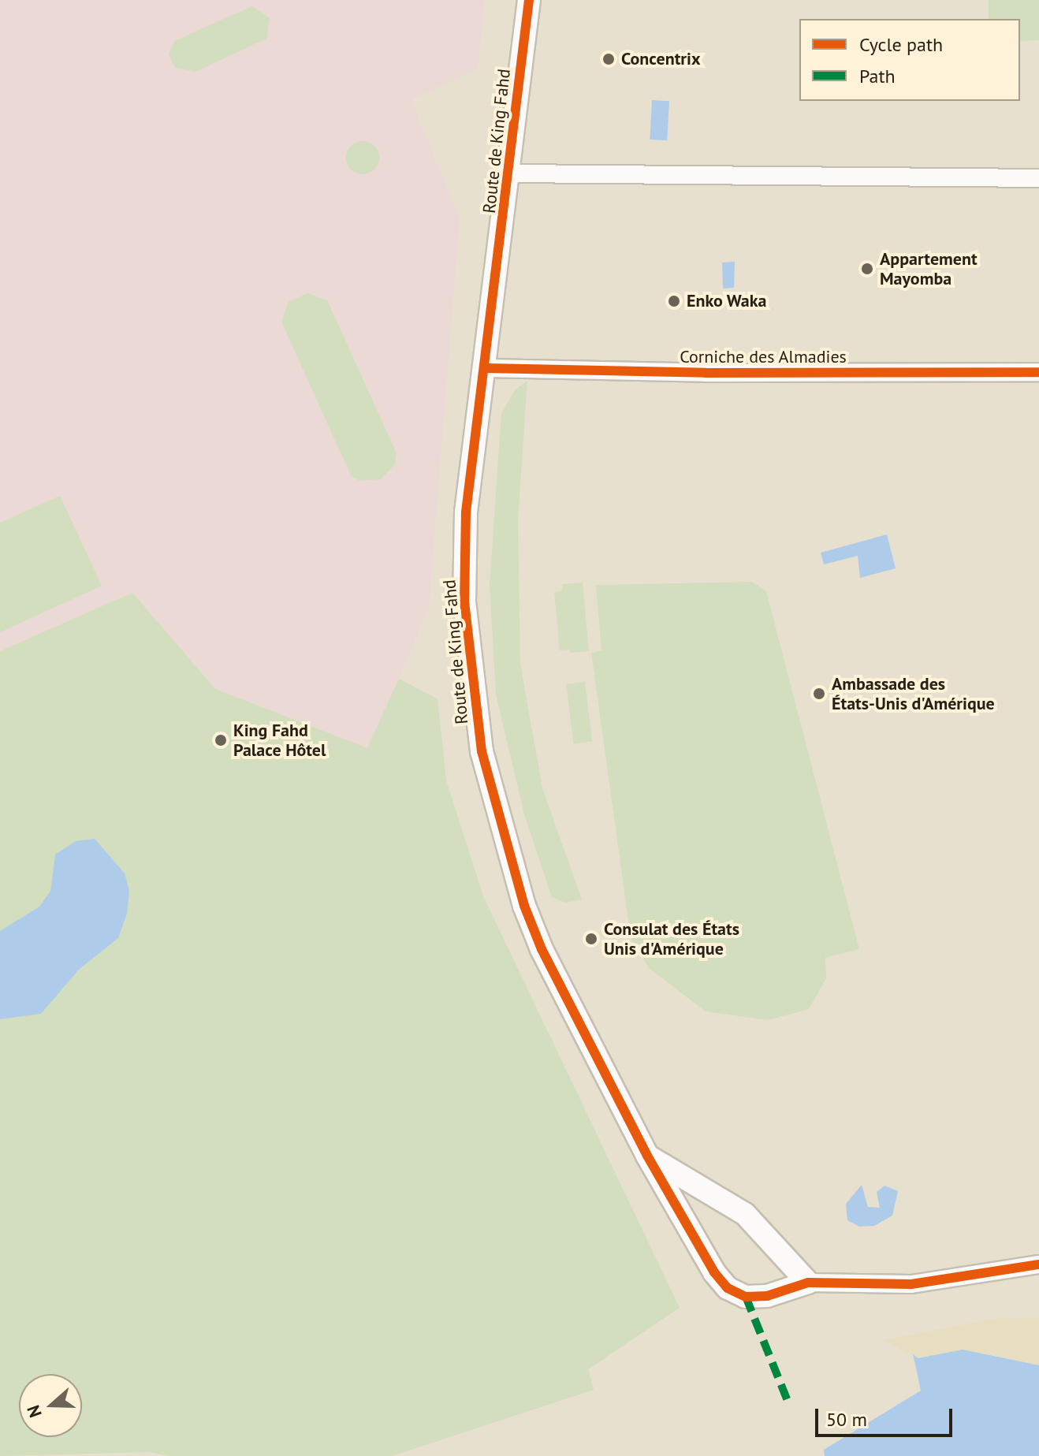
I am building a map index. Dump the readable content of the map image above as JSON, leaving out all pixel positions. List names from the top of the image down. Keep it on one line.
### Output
{"streets":{"street":["Route de King Fahd","Corniche des Almadies"]},"crossings":[["Route de King Fahd","Corniche des Almadies"]],"places":["Concentrix","Appartement Mayomba","Enko Waka","Ambassade des États-Unis d'Amérique","King Fahd Palace Hôtel","Consulat des États Unis d'Amérique"],"legend":["Cycle path","Path"],"scale_bar":"50 m","north":"left"}
